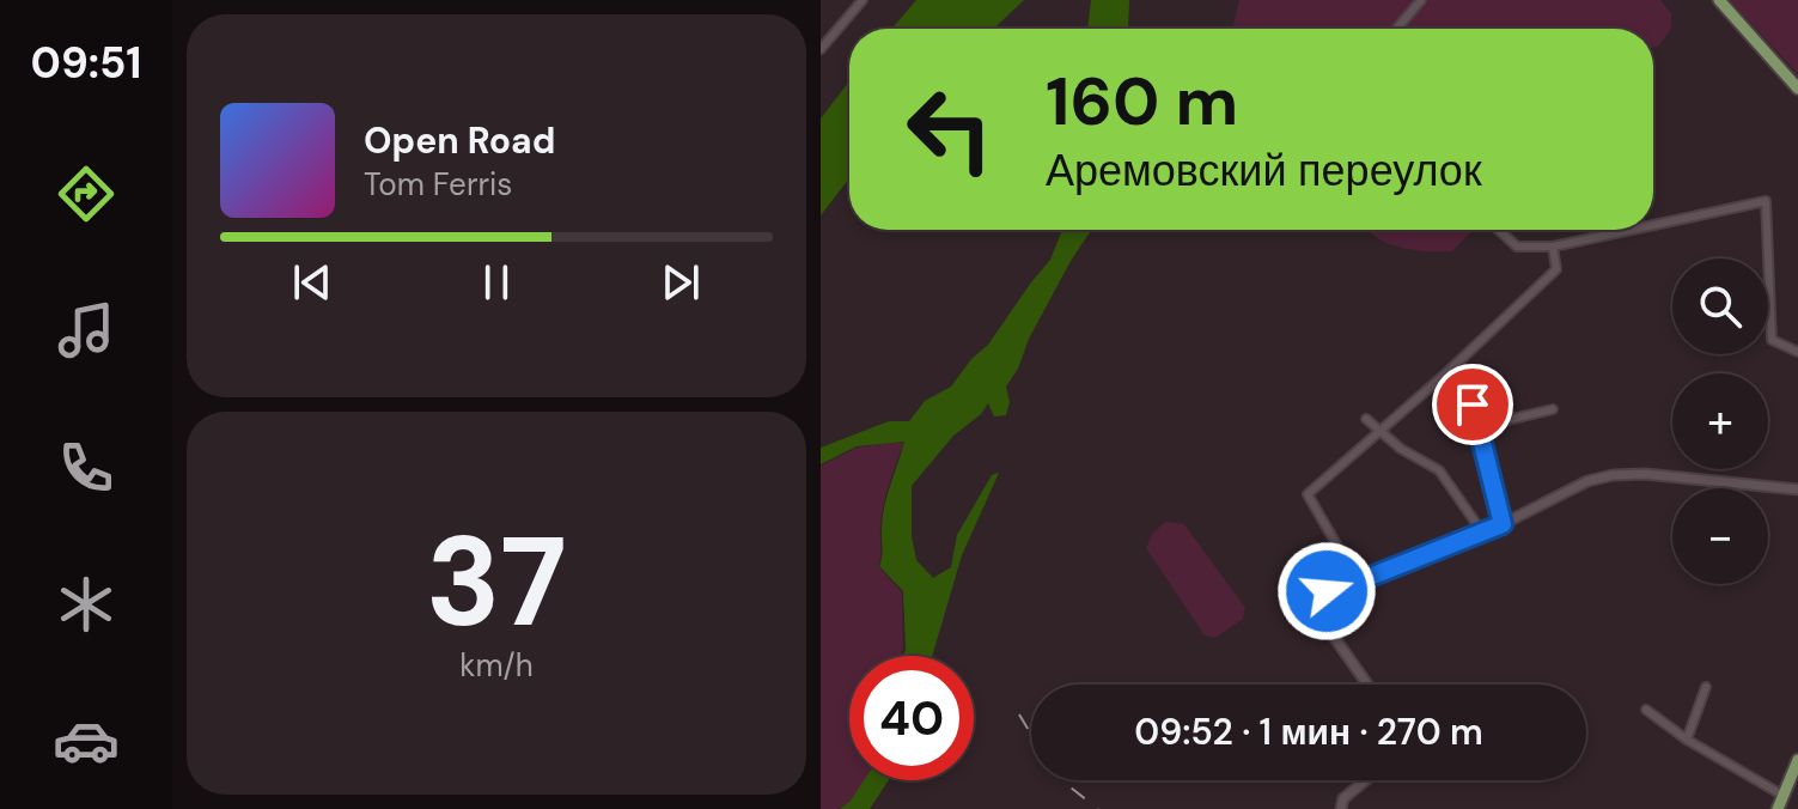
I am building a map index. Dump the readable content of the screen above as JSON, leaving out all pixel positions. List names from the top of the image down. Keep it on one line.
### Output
{"page":{"tabs":"09:51","turn":["160 m","Аремовский переулок"],"song":["Open Road","Tom Ferris"],"map_buttons":["+","−"],"tile":["37","km/h"],"limit":"40","trip":"09:52 · 1 мин · 270 m"}}
